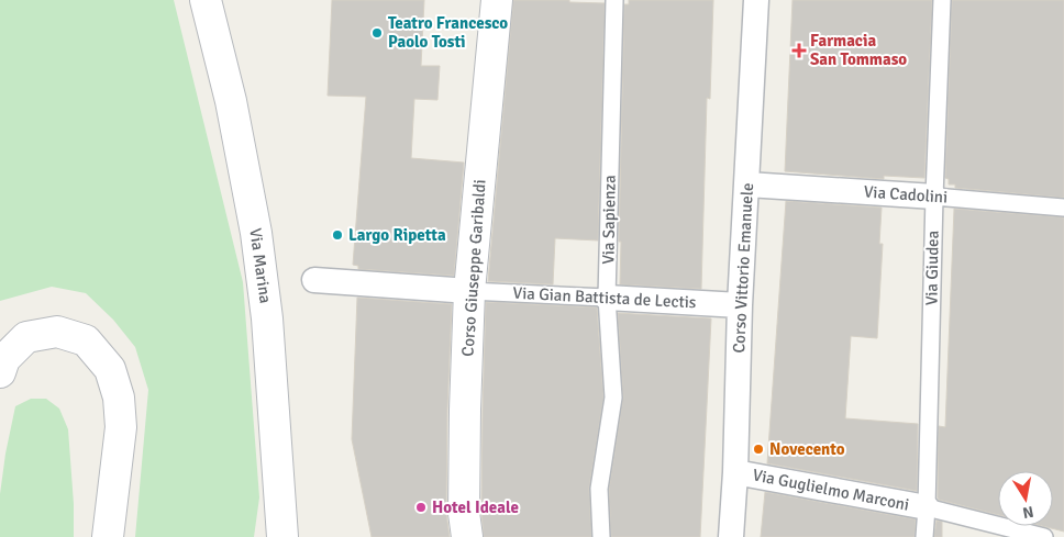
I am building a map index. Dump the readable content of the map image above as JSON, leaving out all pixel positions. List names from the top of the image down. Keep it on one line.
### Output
{"streets":{"street":["Via Cadolini","Via Marina","Corso Giuseppe Garibaldi","Corso Vittorio Emanuele","Via Gian Battista de Lectis","Via Guglielmo Marconi"],"lane":["Via Sapienza","Via Giudea"]},"crossings":[["Via Cadolini","Corso Vittorio Emanuele"],["Via Cadolini","Via Giudea"],["Via Sapienza","Via Gian Battista de Lectis"],["Corso Giuseppe Garibaldi","Via Gian Battista de Lectis"],["Corso Vittorio Emanuele","Via Gian Battista de Lectis"],["Corso Vittorio Emanuele","Via Guglielmo Marconi"],["Via Giudea","Via Guglielmo Marconi"]],"places":{"other":["Teatro Francesco Paolo Tosti","Largo Ripetta","Novecento","Hotel Ideale"],"health":["Farmacia San Tommaso"]},"north":"bottom"}
